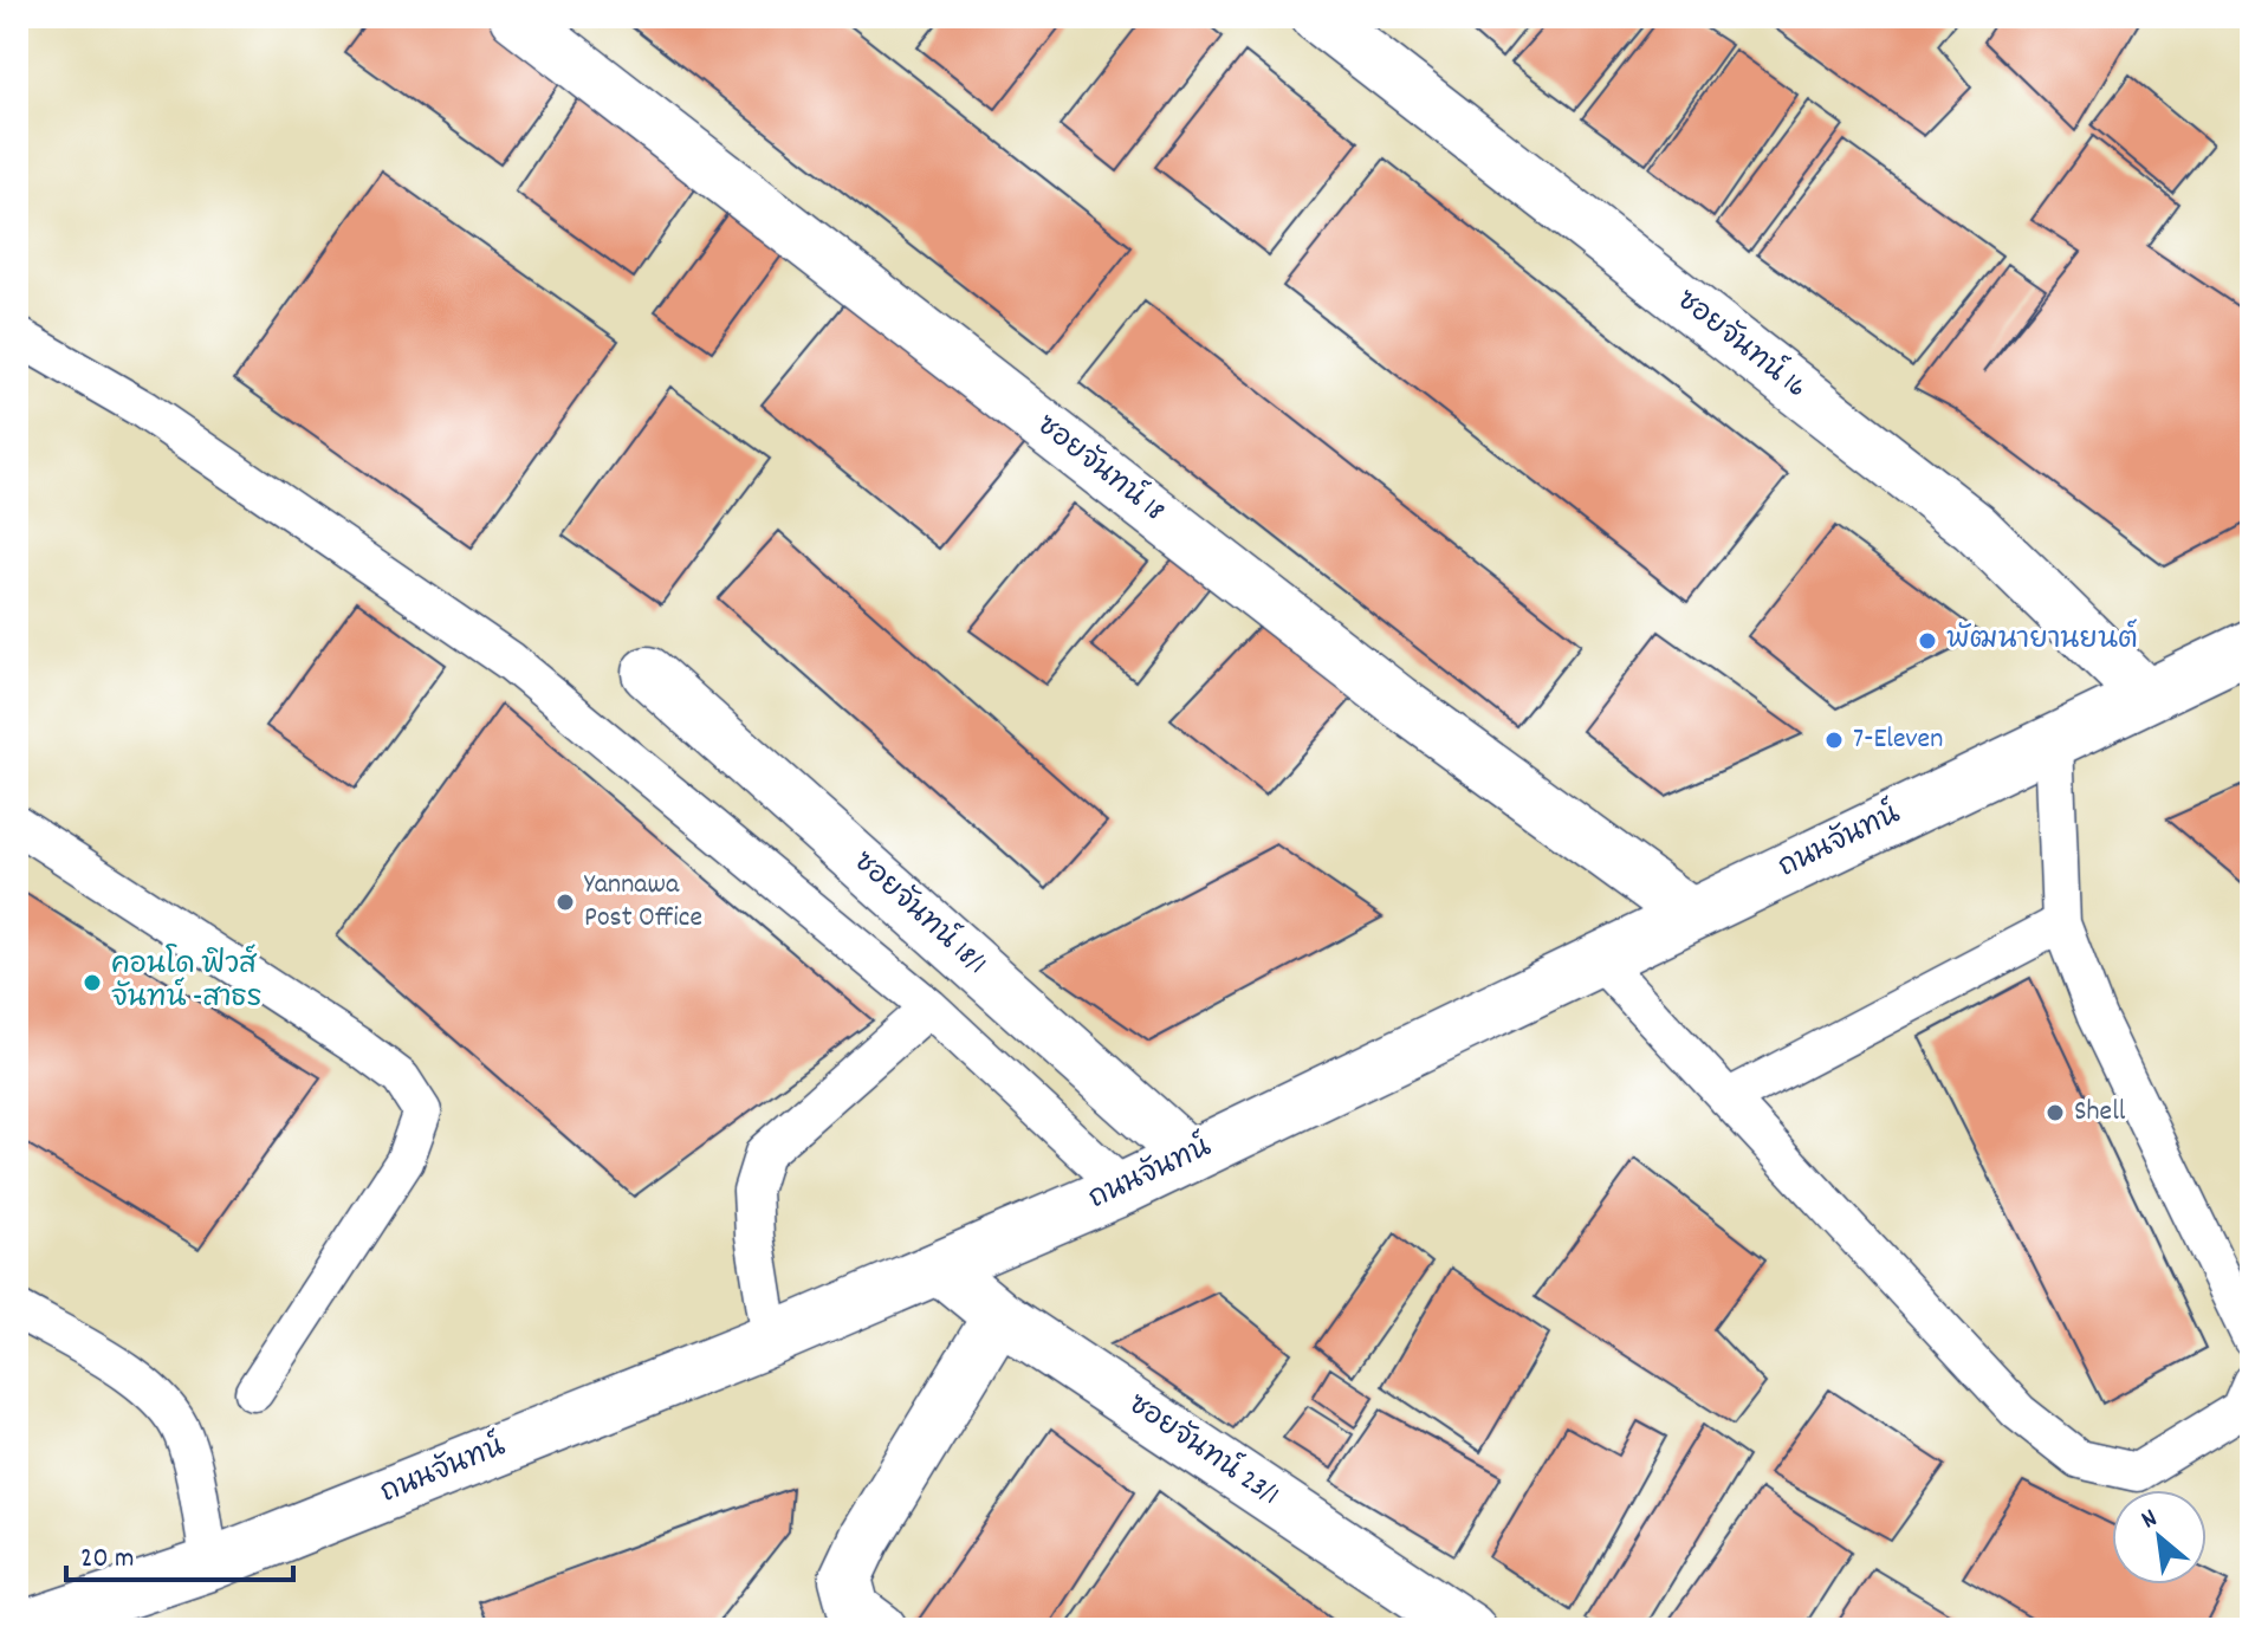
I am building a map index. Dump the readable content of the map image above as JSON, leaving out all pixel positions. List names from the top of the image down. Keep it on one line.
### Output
{"streets":{"street":["ซอยจันทน์ 16","ซอยจันทน์ 18","ถนนจันทน์","ซอยจันทน์ 18/1","ซอยจันทน์ 23/1"]},"crossings":[["ซอยจันทน์ 16","ถนนจันทน์"],["ซอยจันทน์ 18","ถนนจันทน์"],["ถนนจันทน์","ซอยจันทน์ 18/1"],["ถนนจันทน์","ซอยจันทน์ 23/1"]],"places":["พัฒนายานยนต์","7-Eleven","Yannawa Post Office","คอนโด ฟิวส์ จันทน์ -สาธร","Shell"],"scale_bar":"20 m","north":"top left"}
